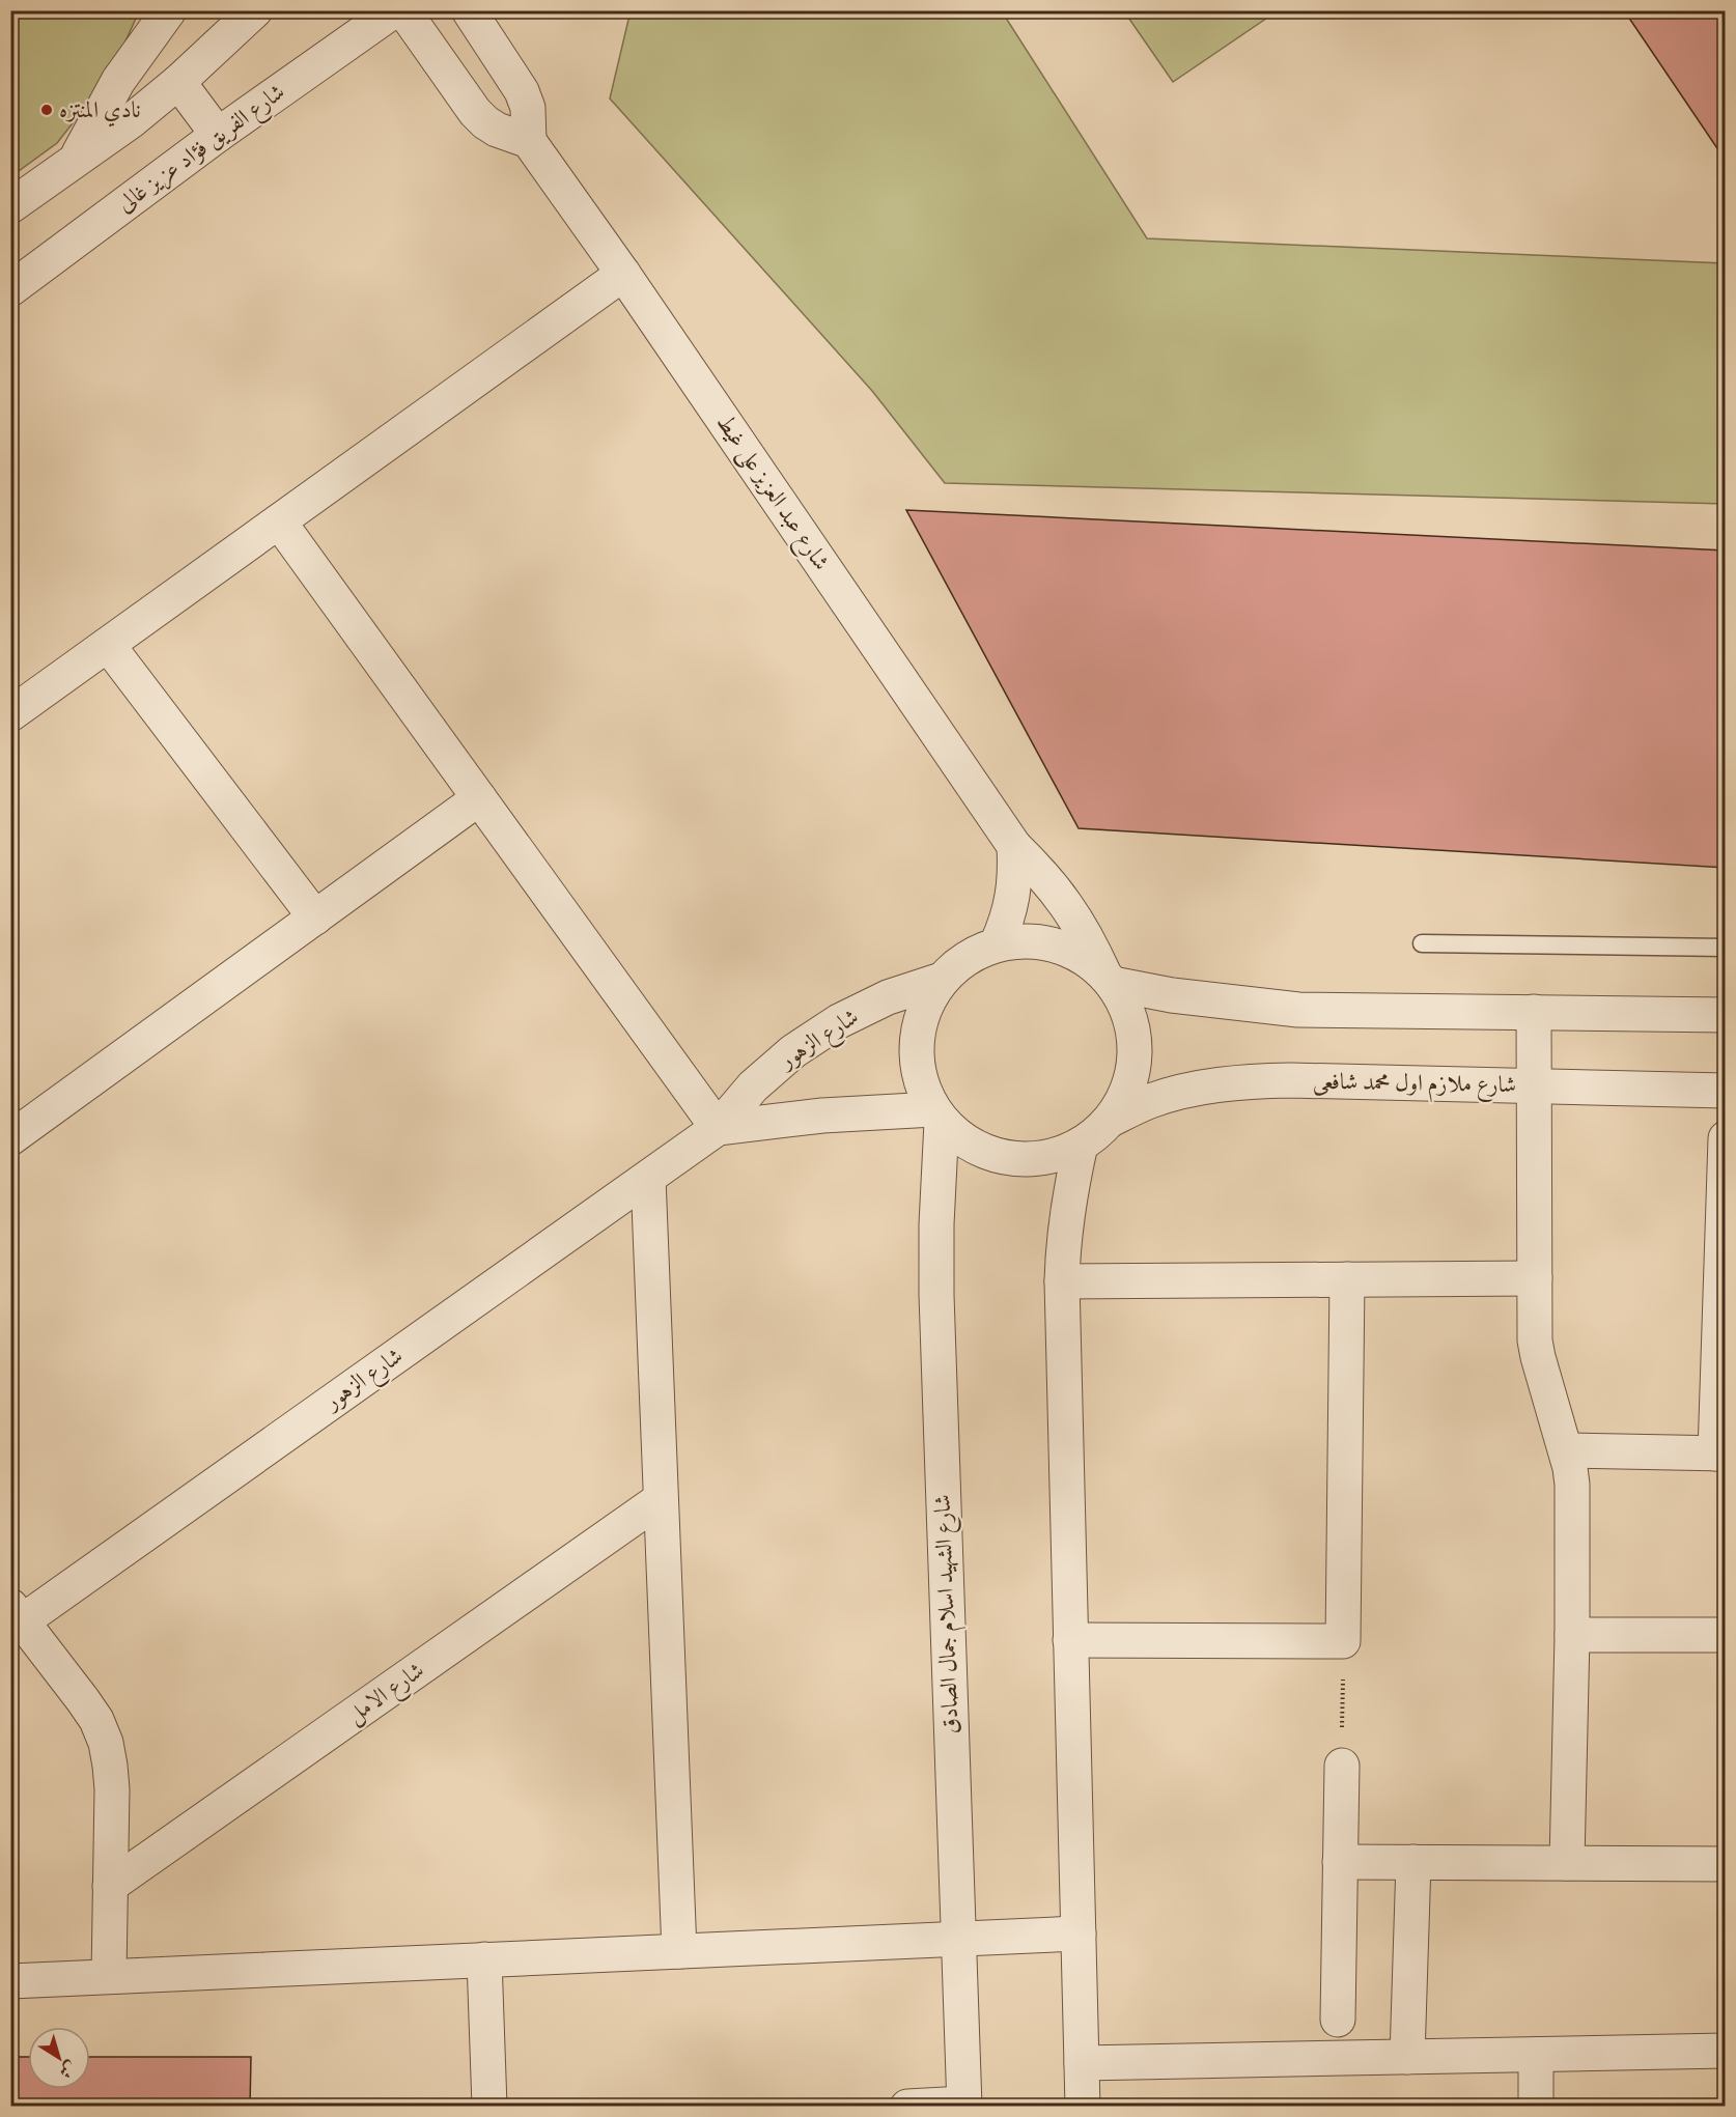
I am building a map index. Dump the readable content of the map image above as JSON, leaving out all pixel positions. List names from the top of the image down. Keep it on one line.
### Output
{"streets":{"street":["شارع الفريق فؤاد عزيز غالى","شارع عبد العزيز على غيط","شارع الزهور","شارع ملازم اول محمد شافعى","شارع الشهيد اسلام جمال الصادق","شارع الامل"]},"crossings":[["شارع عبد العزيز على غيط","شارع الزهور"],["شارع عبد العزيز على غيط","شارع ملازم اول محمد شافعى"],["شارع عبد العزيز على غيط","شارع الشهيد اسلام جمال الصادق"],["شارع الزهور","شارع ملازم اول محمد شافعى"],["شارع الزهور","شارع الشهيد اسلام جمال الصادق"],["شارع ملازم اول محمد شافعى","شارع الشهيد اسلام جمال الصادق"]],"places":["نادي المنتزه"],"north":"bottom right"}
